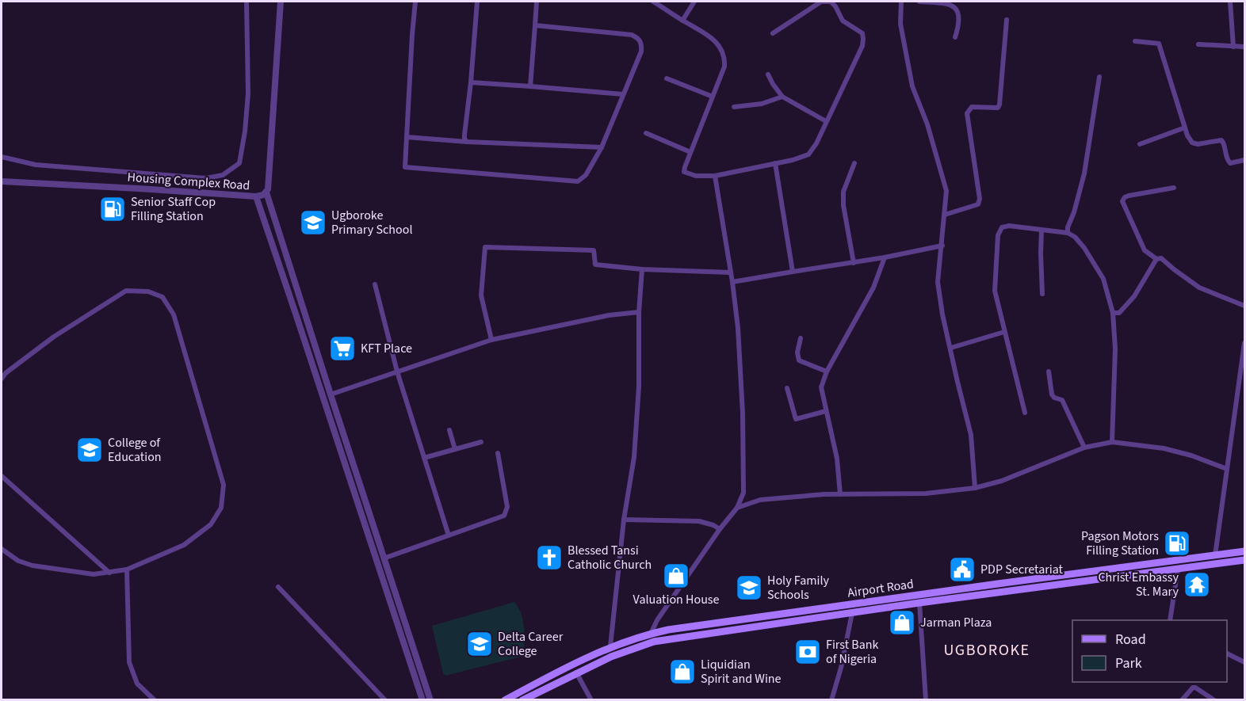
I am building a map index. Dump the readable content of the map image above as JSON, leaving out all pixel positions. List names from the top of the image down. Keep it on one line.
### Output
{"streets":{"main road":["Airport Road"],"street":["Housing Complex Road"]},"districts":["UGBOROKE"],"places":{"fuel station":["Senior Staff Cop Filling Station","Pagson Motors Filling Station"],"school or university":["Ugboroke Primary School","College of Education","Holy Family Schools","Delta Career College"],"supermarket":["KFT Place"],"church":["Blessed Tansi Catholic Church"],"public building":["PDP Secretariat"],"shop":["Valuation House","Jarman Plaza","Liquidian Spirit and Wine"],"temple":["Christ Embassy St. Mary"],"bank":["First Bank of Nigeria"]},"legend":["Road","Park"]}
